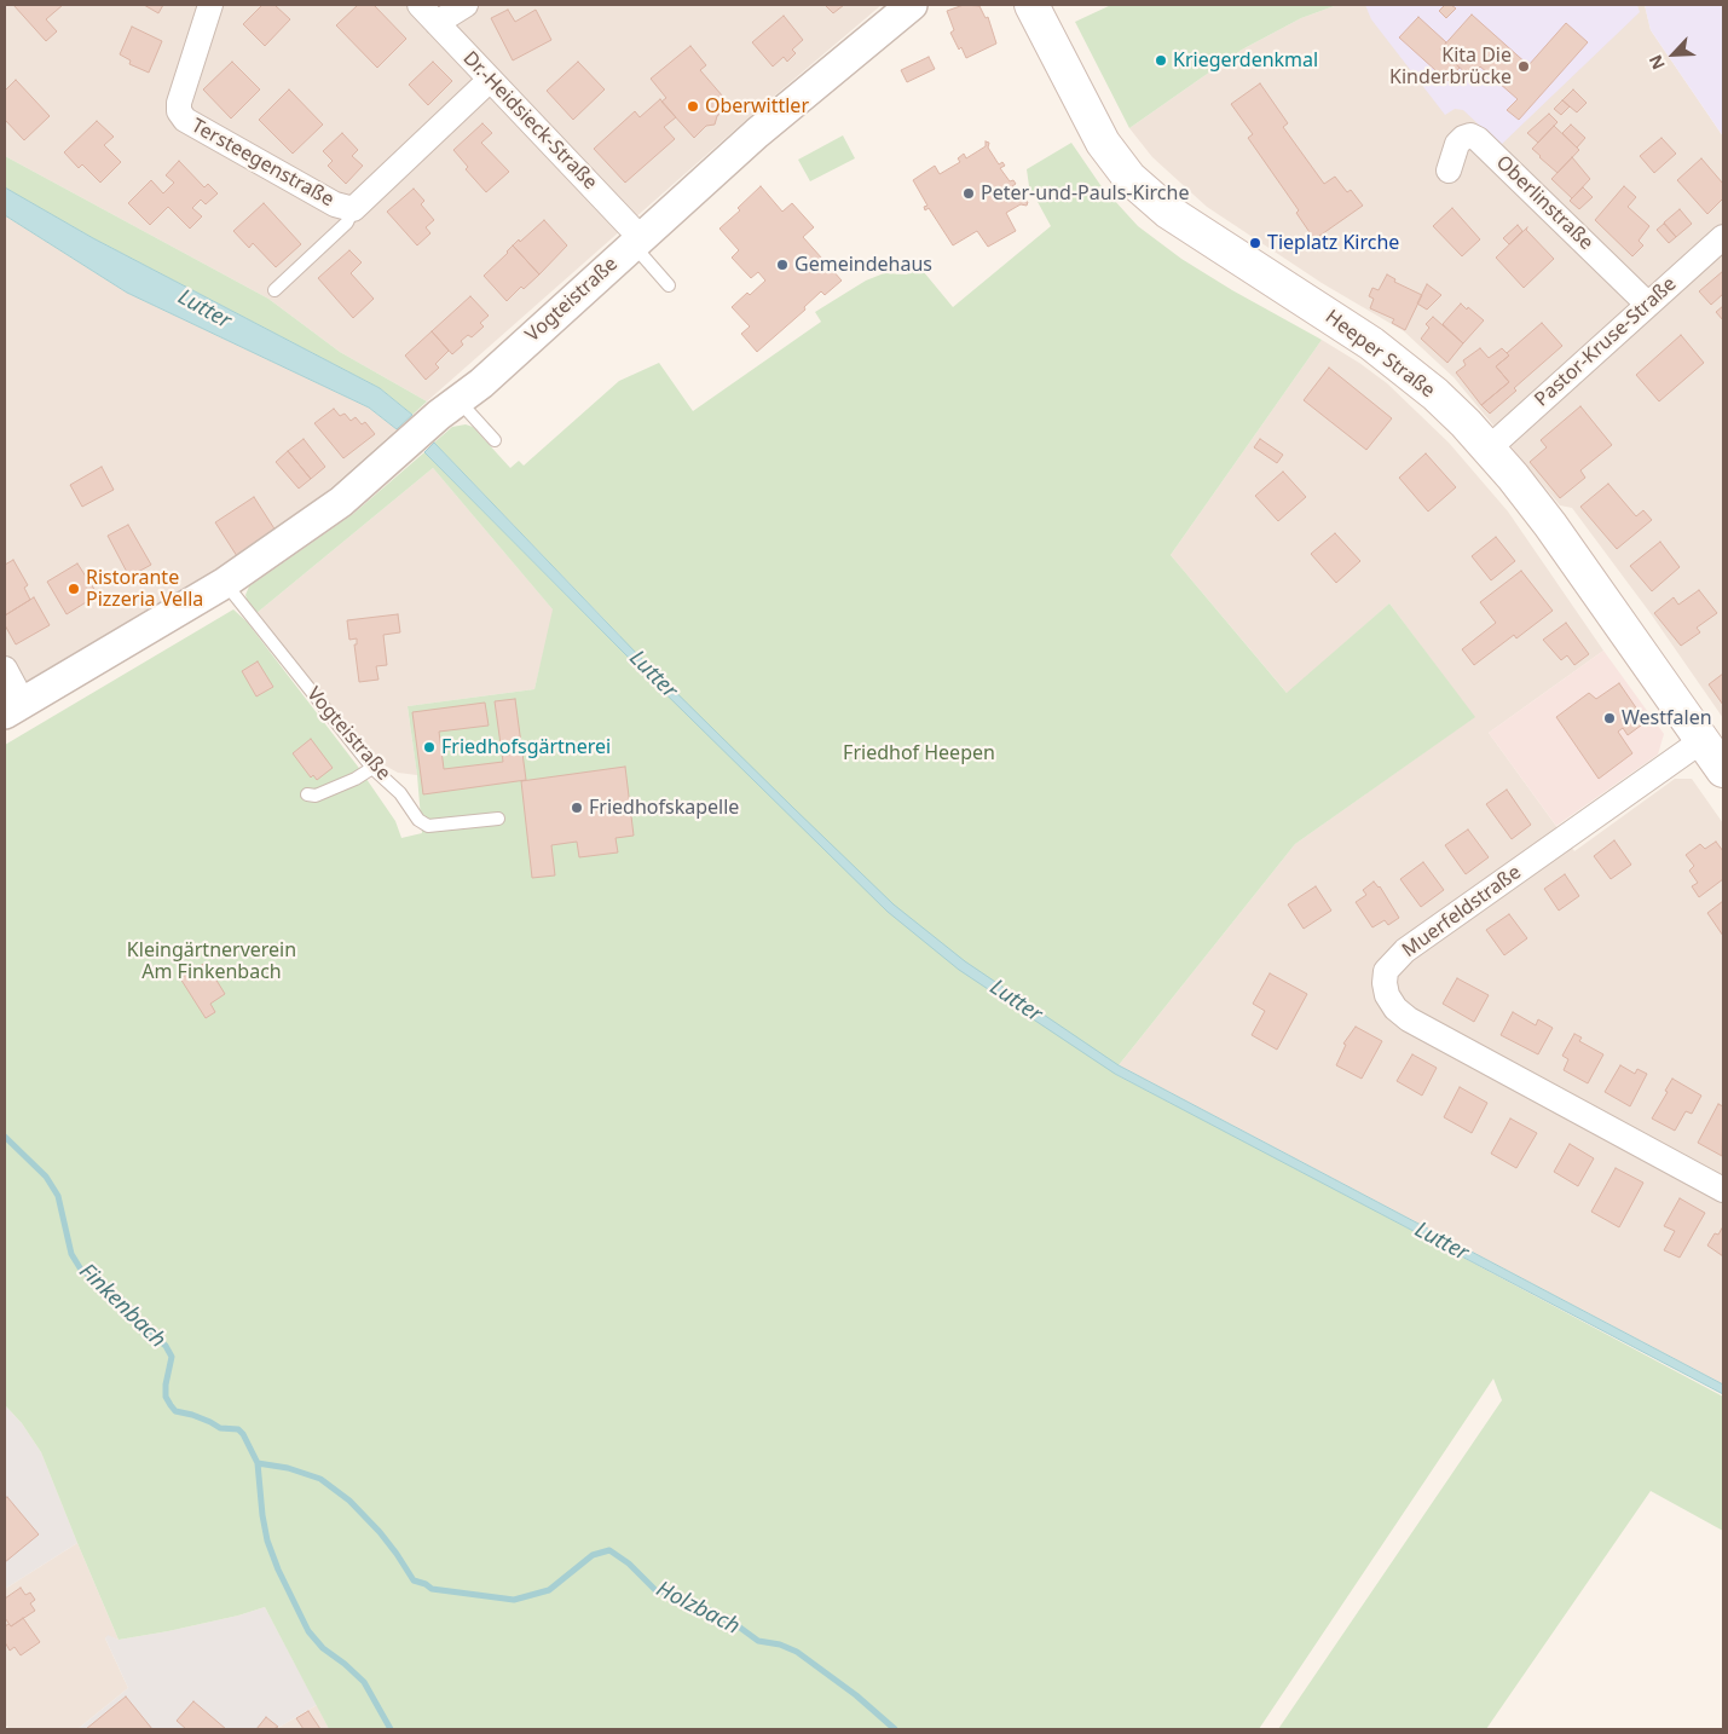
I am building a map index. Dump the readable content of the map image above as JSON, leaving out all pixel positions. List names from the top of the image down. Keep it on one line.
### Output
{"streets":{"main road":["Heeper Straße"],"street":["Dr.-Heidsieck-Straße","Tersteegenstraße","Oberlinstraße","Vogteistraße","Pastor-Kruse-Straße","Muerfeldstraße"]},"crossings":[["Dr.-Heidsieck-Straße","Tersteegenstraße"],["Dr.-Heidsieck-Straße","Vogteistraße"],["Oberlinstraße","Pastor-Kruse-Straße"],["Pastor-Kruse-Straße","Heeper Straße"],["Heeper Straße","Muerfeldstraße"]],"water":["Lutter","Finkenbach","Holzbach"],"parks":["Friedhof Heepen","Kleingärtnerverein Am Finkenbach"],"places":["Kriegerdenkmal","Kita Die Kinderbrücke","Oberwittler","Peter-und-Pauls-Kirche","Tieplatz Kirche","Gemeindehaus","Ristorante Pizzeria Vella","Westfalen","Friedhofsgärtnerei","Friedhofskapelle"],"north":"bottom left"}
